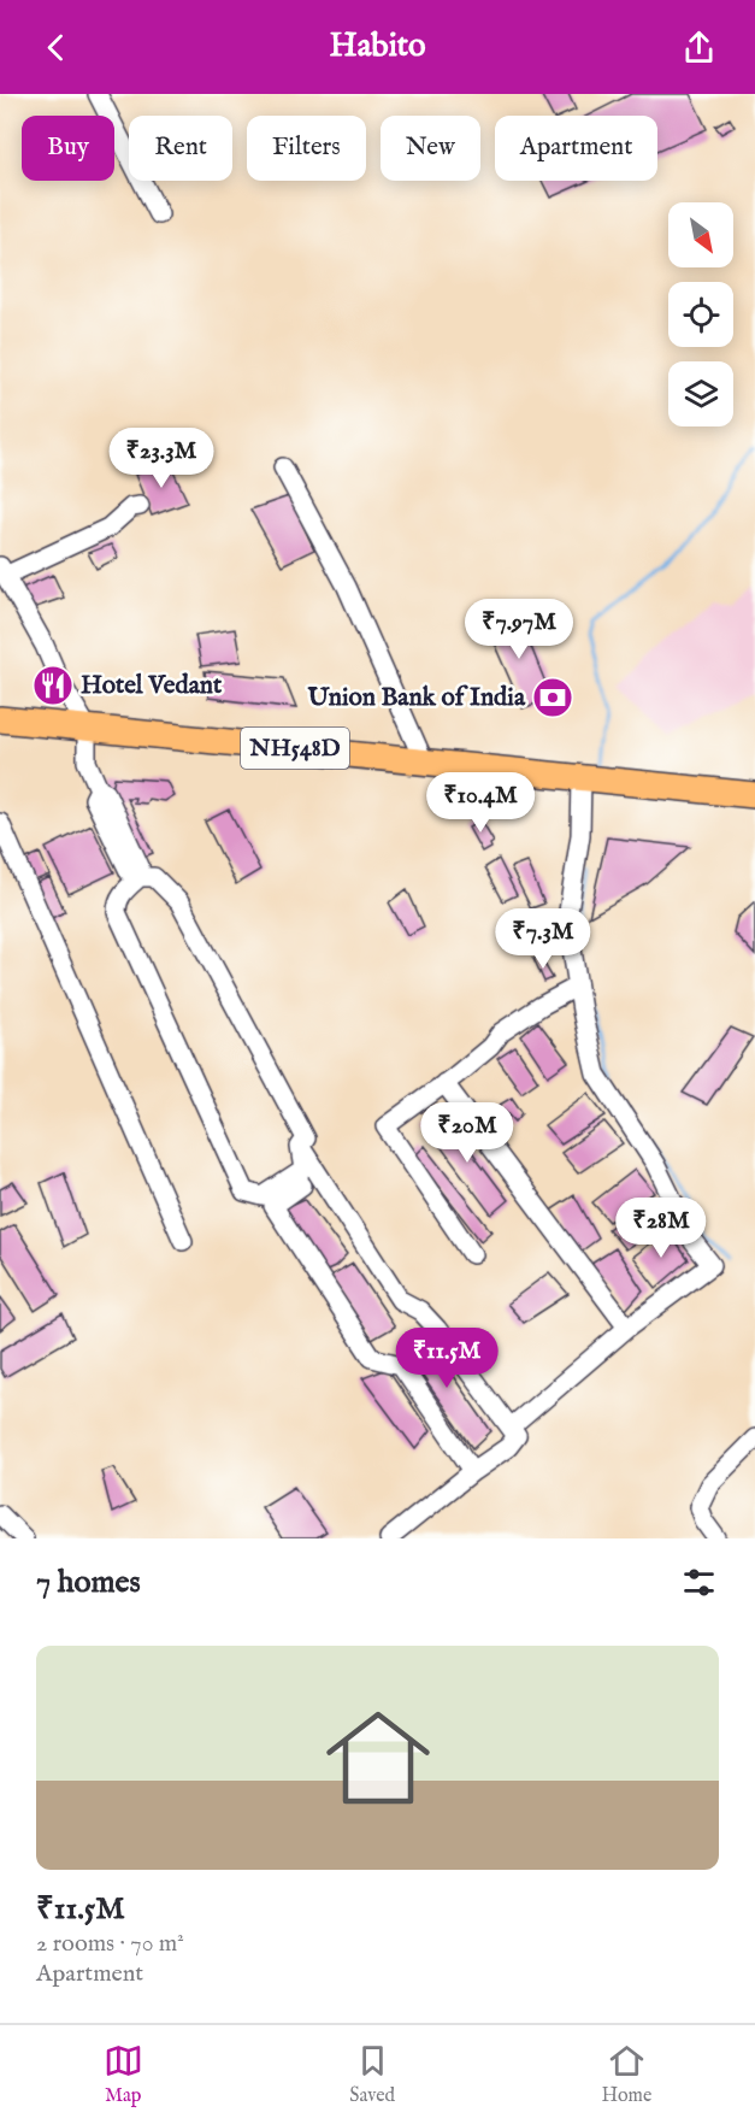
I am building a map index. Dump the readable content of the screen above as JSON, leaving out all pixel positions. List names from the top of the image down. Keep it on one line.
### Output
{"streets":{"highway":["NH548D"]},"places":{"restaurant":["Hotel Vedant"],"bank":["Union Bank of India"]},"north":"bottom right","page":{"header":"Habito","chip":["Buy","Rent","Filters","New","Apartment"],"price":["₹23.3M","₹7.97M","₹10.4M","₹7.3M","₹20M","₹28M","₹11.5M"],"heading":"7 homes","list":[{"name":"₹11.5M","note":"2 rooms · 70 m² · Apartment"}],"tabs":["Map","Saved","Home"]}}
